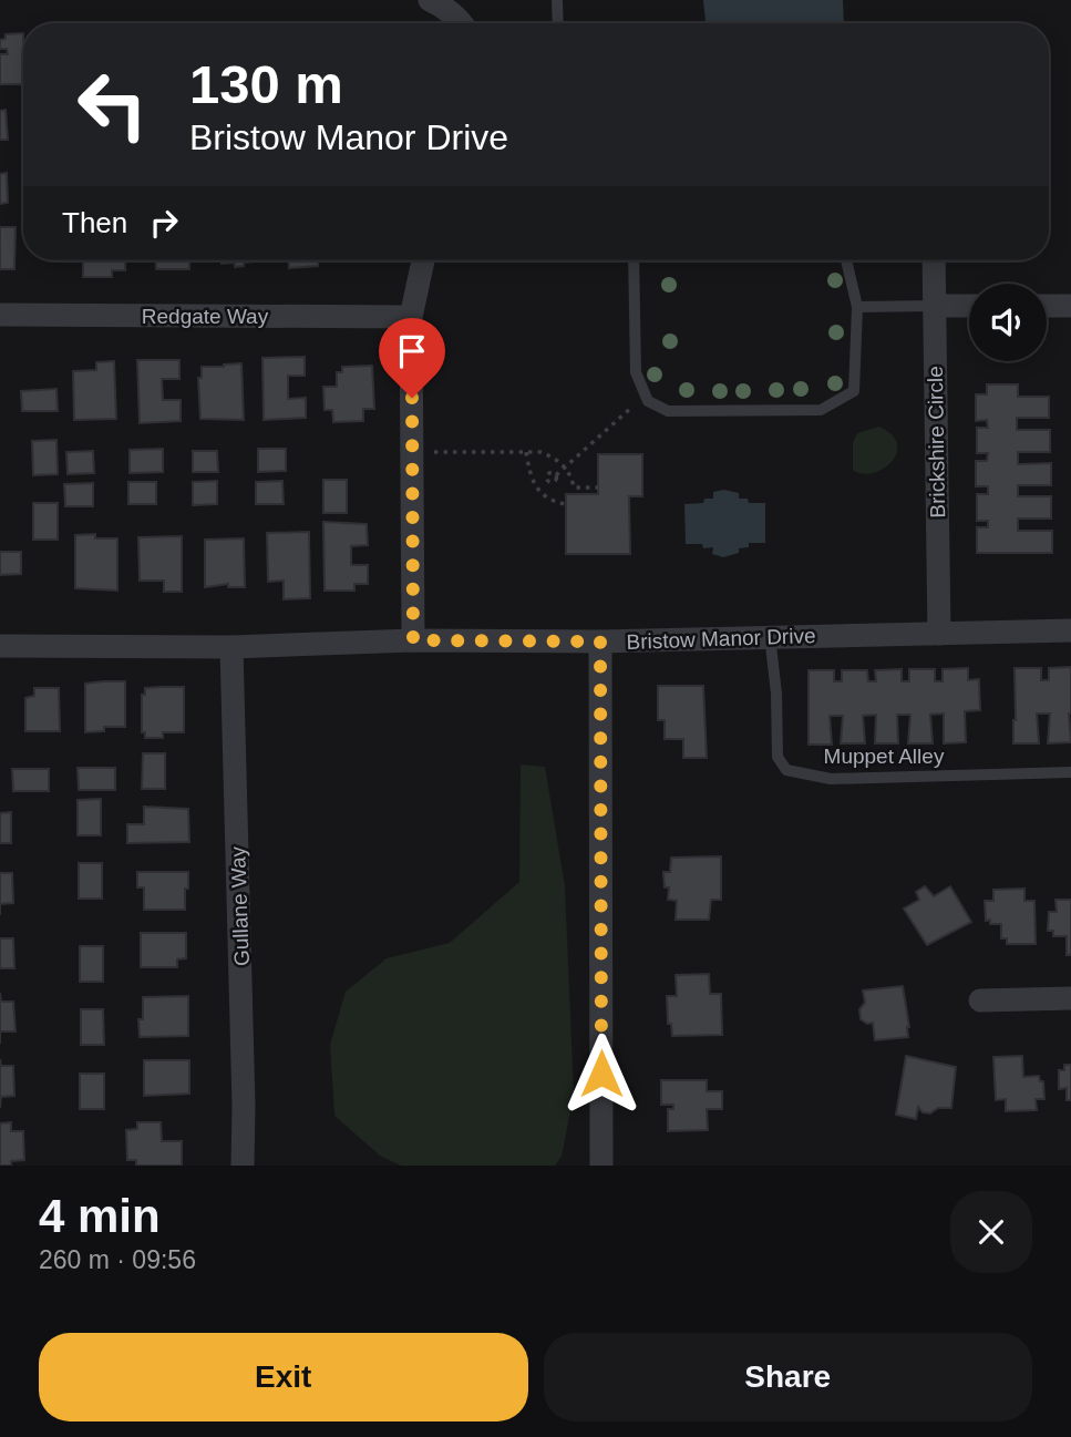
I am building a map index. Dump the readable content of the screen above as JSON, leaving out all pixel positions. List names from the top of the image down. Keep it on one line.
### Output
{"streets":{"street":["Redgate Way","Brickshire Circle","Bristow Manor Drive","Gullane Way"],"lane":["Muppet Alley"]},"crossings":[["Brickshire Circle","Bristow Manor Drive"],["Bristow Manor Drive","Muppet Alley"],["Bristow Manor Drive","Gullane Way"]],"page":{"turn":["130 m","Bristow Manor Drive"],"then":"Then","heading":["4 min","260 m · 09:56"],"buttons":["Exit","Share"]}}
